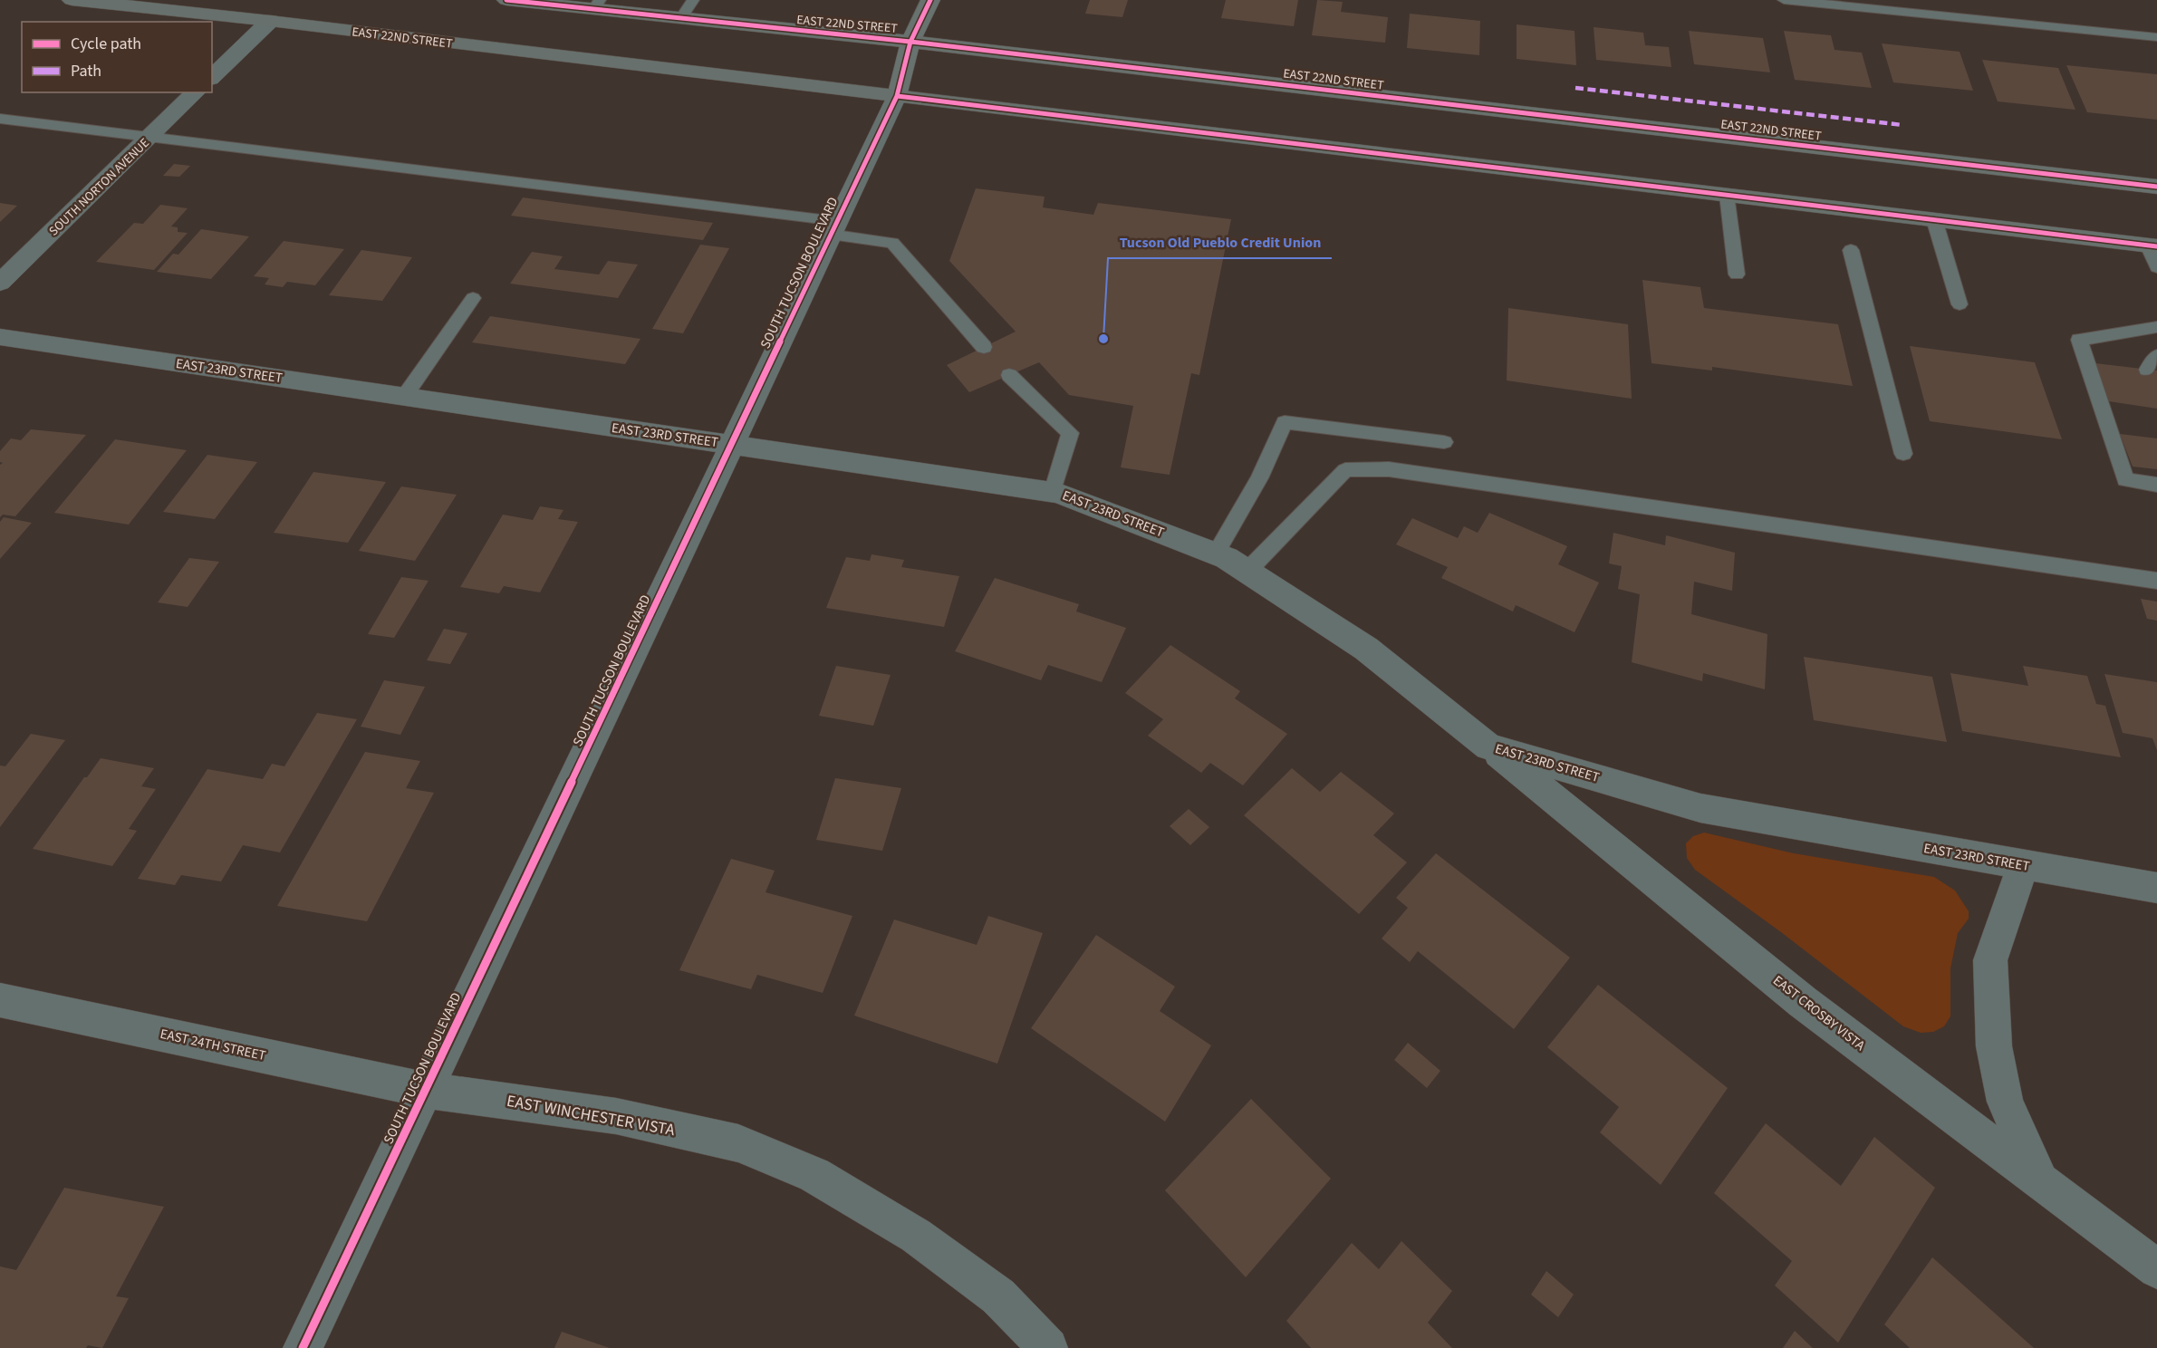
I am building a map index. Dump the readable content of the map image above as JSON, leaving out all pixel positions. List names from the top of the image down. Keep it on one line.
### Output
{"streets":{"main road":["EAST 22ND STREET"],"street":["SOUTH NORTON AVENUE","SOUTH TUCSON BOULEVARD","EAST 23RD STREET","EAST CROSBY VISTA","EAST 24TH STREET","EAST WINCHESTER VISTA"]},"crossings":[["EAST 22ND STREET","SOUTH TUCSON BOULEVARD"],["SOUTH TUCSON BOULEVARD","EAST 23RD STREET"],["SOUTH TUCSON BOULEVARD","EAST 24TH STREET"],["SOUTH TUCSON BOULEVARD","EAST WINCHESTER VISTA"],["EAST 23RD STREET","EAST CROSBY VISTA"],["EAST 24TH STREET","EAST WINCHESTER VISTA"]],"places":["Tucson Old Pueblo Credit Union"],"legend":["Cycle path","Path"]}
